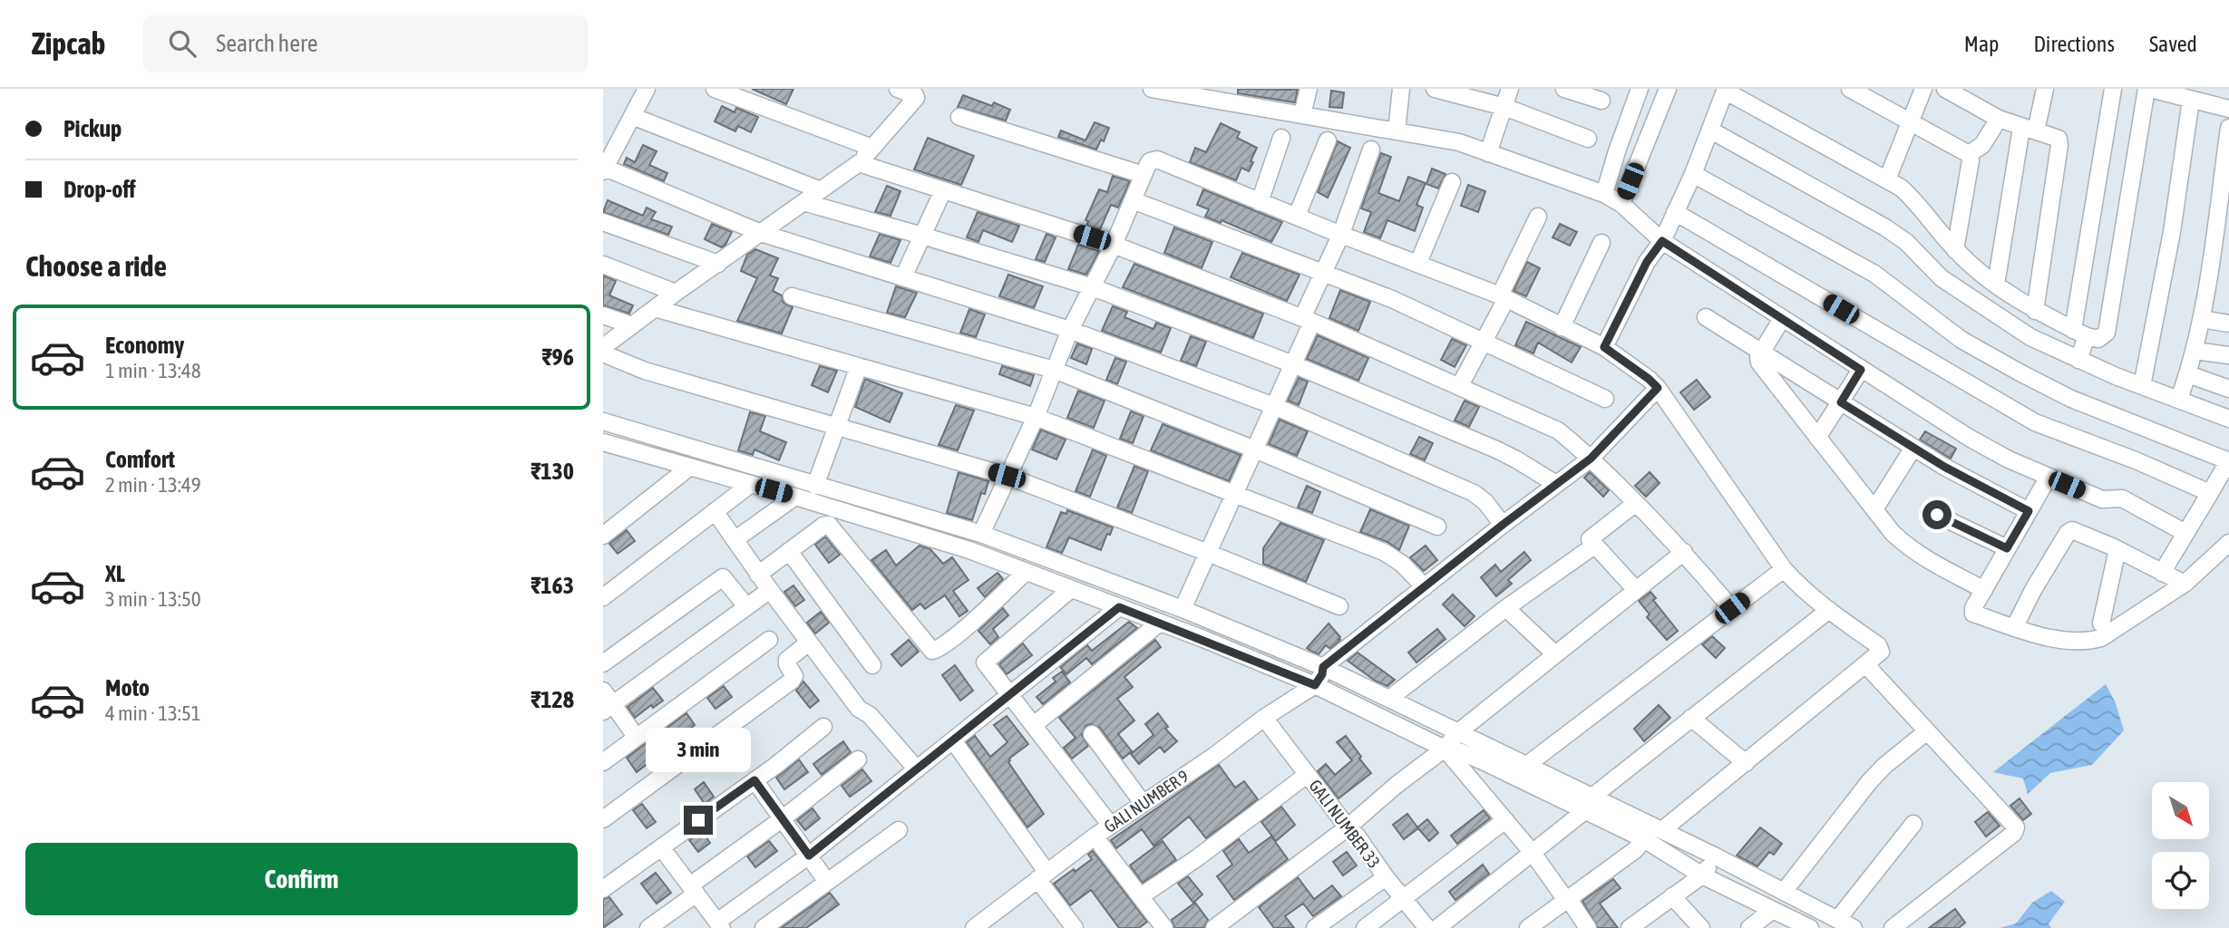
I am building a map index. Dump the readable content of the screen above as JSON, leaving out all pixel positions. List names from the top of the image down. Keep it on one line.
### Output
{"streets":{"street":["GALI NUMBER 9","GALI NUMBER 33"]},"crossings":[["GALI NUMBER 9","GALI NUMBER 33"]],"north":"bottom right","page":{"header":"Zipcab","search":"Search here","nav":["Map","Directions","Saved"],"banner":["Pickup","Drop-off"],"heading":"Choose a ride","list":[{"name":"Economy","note":"1 min · 13:48","value":"₹96"},{"name":"Comfort","note":"2 min · 13:49","value":"₹130"},{"name":"XL","note":"3 min · 13:50","value":"₹163"},{"name":"Moto","note":"4 min · 13:51","value":"₹128"}],"bubble":"3 min","buttons":"Confirm"}}
